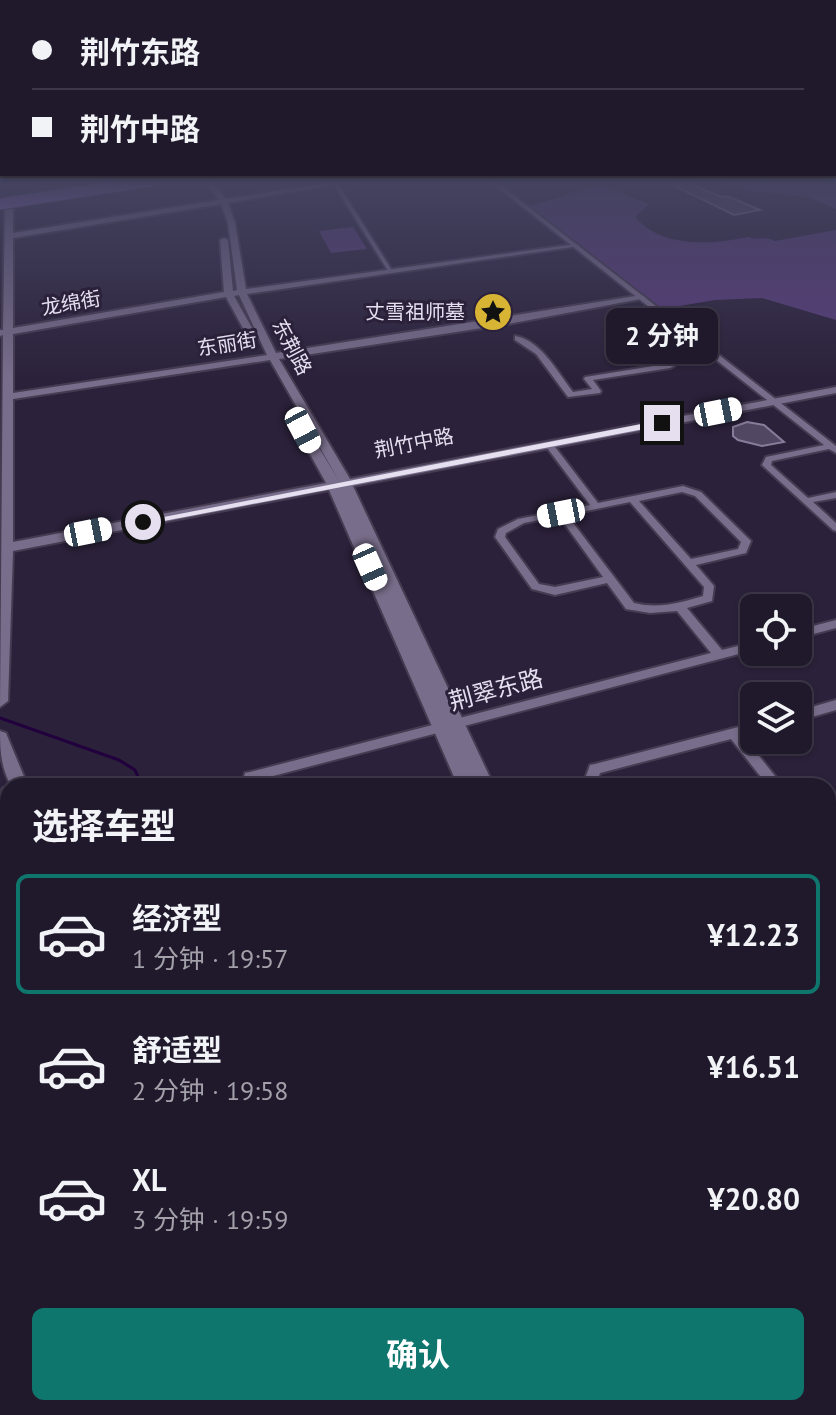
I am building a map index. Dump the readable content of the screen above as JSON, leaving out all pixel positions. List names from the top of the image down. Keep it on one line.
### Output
{"streets":{"street":["龙绵街","东丽街","东荆路","荆竹中路","荆翠东路"]},"crossings":[["龙绵街","东荆路"],["东丽街","东荆路"],["东荆路","荆竹中路"],["东荆路","荆翠东路"]],"places":{"place":["丈雪祖师墓"]},"page":{"banner":["荆竹东路","荆竹中路"],"bubble":"2 分钟","heading":"选择车型","list":[{"name":"经济型","note":"1 分钟 · 19:57","value":"¥12.23"},{"name":"舒适型","note":"2 分钟 · 19:58","value":"¥16.51"},{"name":"XL","note":"3 分钟 · 19:59","value":"¥20.80"}],"buttons":"确认"}}
